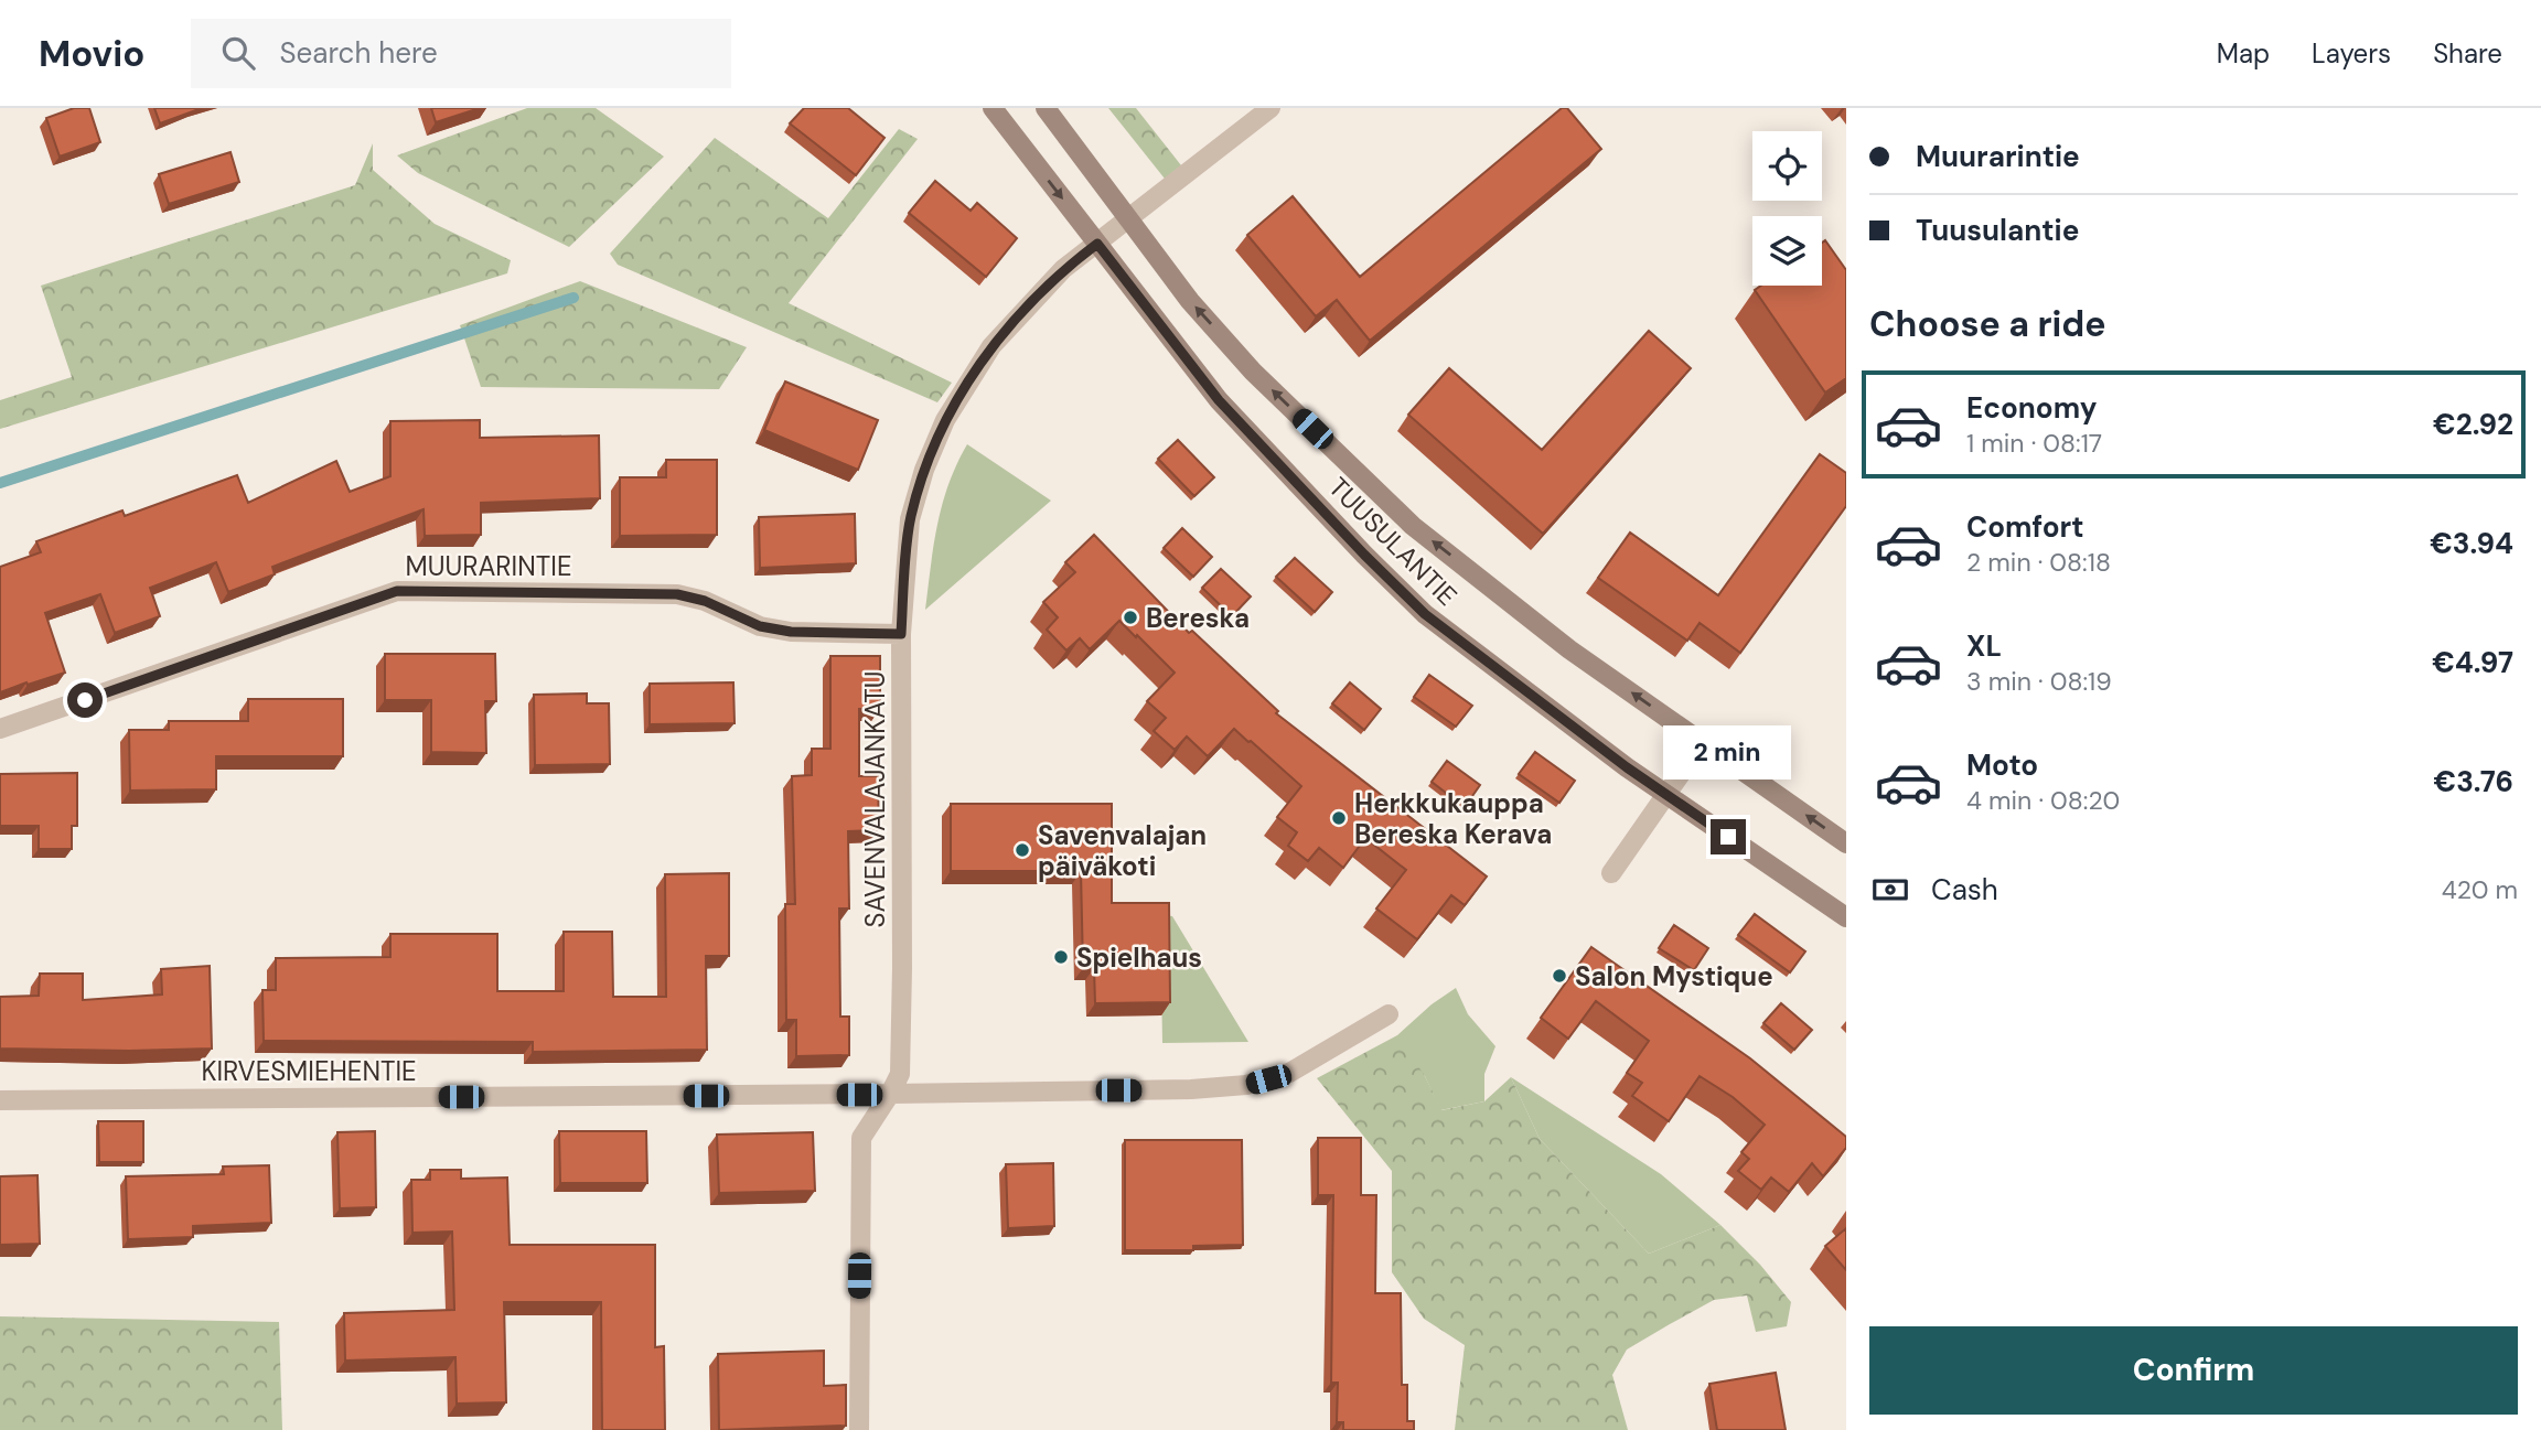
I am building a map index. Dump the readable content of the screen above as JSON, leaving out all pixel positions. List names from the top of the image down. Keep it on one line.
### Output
{"streets":{"main road":["TUUSULANTIE"],"street":["MUURARINTIE","SAVENVALAJANKATU","KIRVESMIEHENTIE"]},"crossings":[["TUUSULANTIE","SAVENVALAJANKATU"],["MUURARINTIE","SAVENVALAJANKATU"],["SAVENVALAJANKATU","KIRVESMIEHENTIE"]],"places":["Bereska","Herkkukauppa Bereska Kerava","Savenvalajan päiväkoti","Spielhaus","Salon Mystique"],"page":{"header":"Movio","search":"Search here","nav":["Map","Layers","Share"],"banner":["Muurarintie","Tuusulantie"],"heading":"Choose a ride","list":[{"name":"Economy","note":"1 min · 08:17","value":"€2.92"},{"name":"Comfort","note":"2 min · 08:18","value":"€3.94"},{"name":"XL","note":"3 min · 08:19","value":"€4.97"},{"name":"Moto","note":"4 min · 08:20","value":"€3.76"}],"bubble":"2 min","pay":["Cash","420 m"],"buttons":"Confirm"}}
